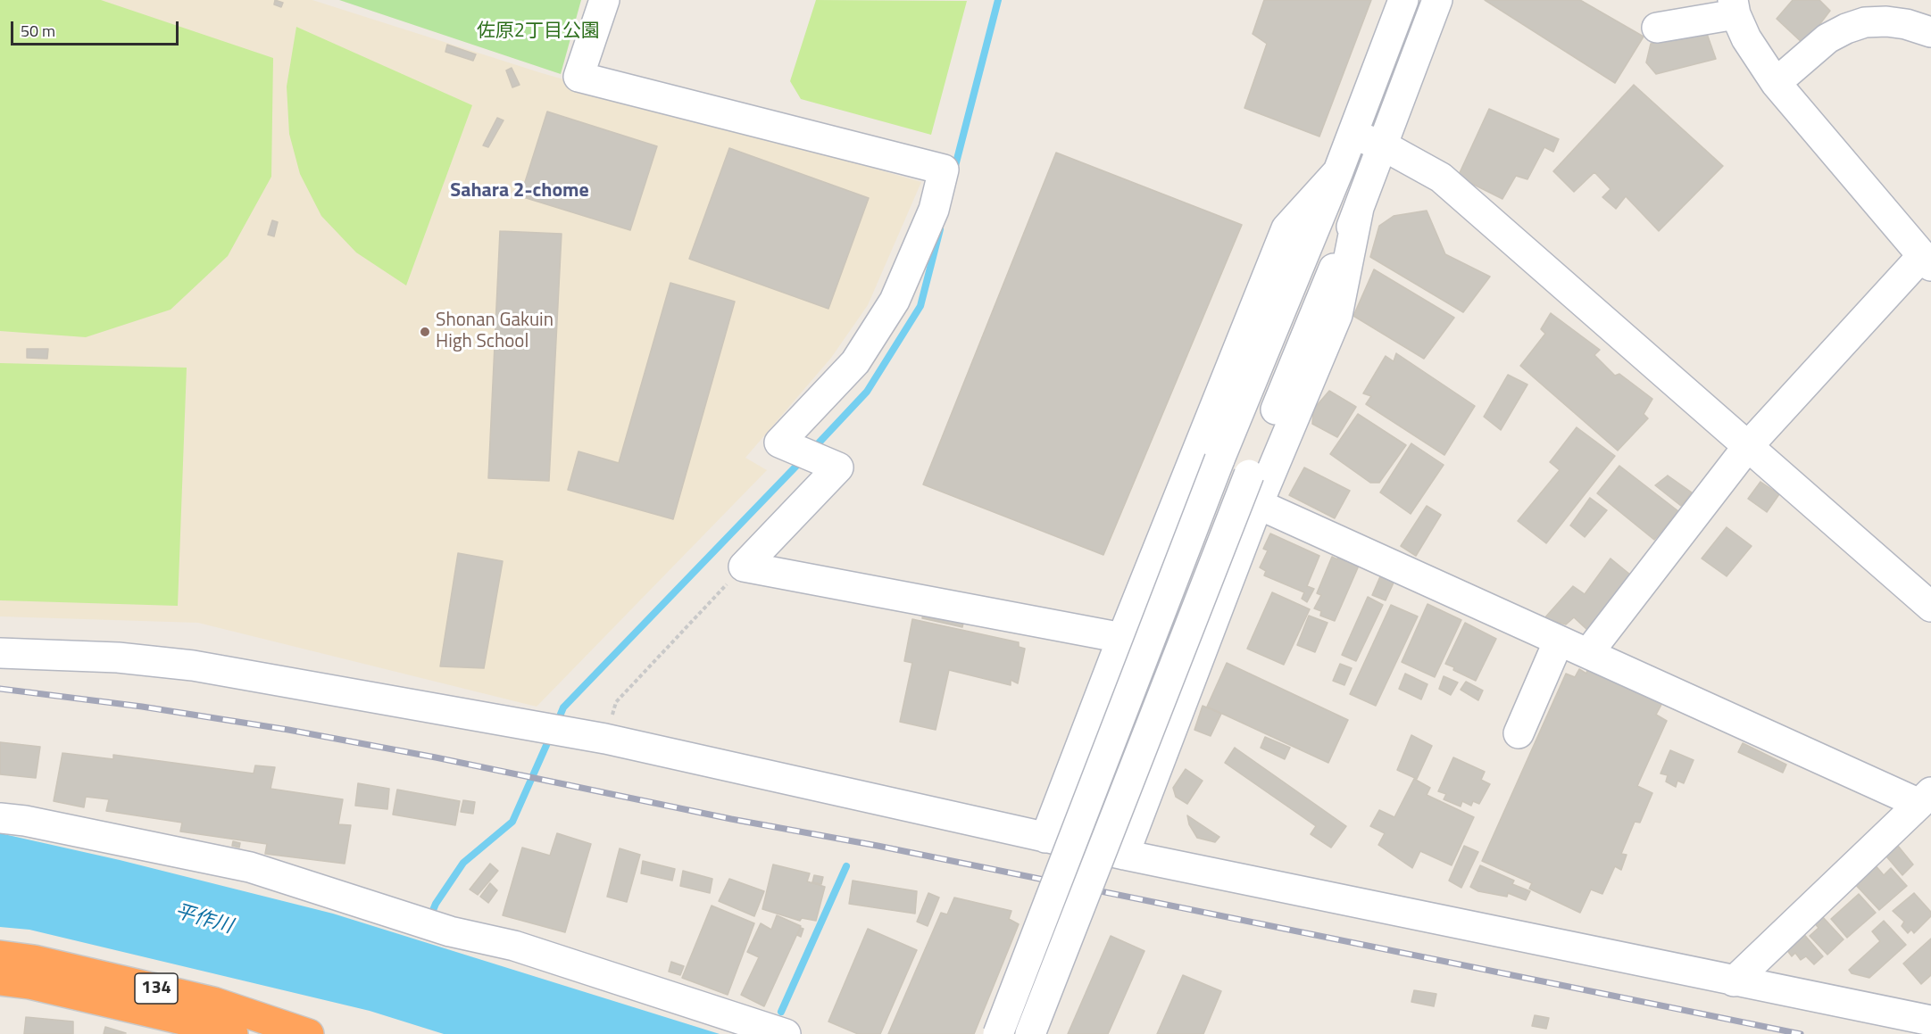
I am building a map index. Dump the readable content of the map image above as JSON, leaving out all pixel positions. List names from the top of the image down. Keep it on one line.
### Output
{"streets":{"highway":["134"]},"districts":["Sahara 2-chome"],"water":["平作川"],"parks":["佐原2丁目公園"],"places":["Shonan Gakuin High School"],"scale_bar":"50 m"}
